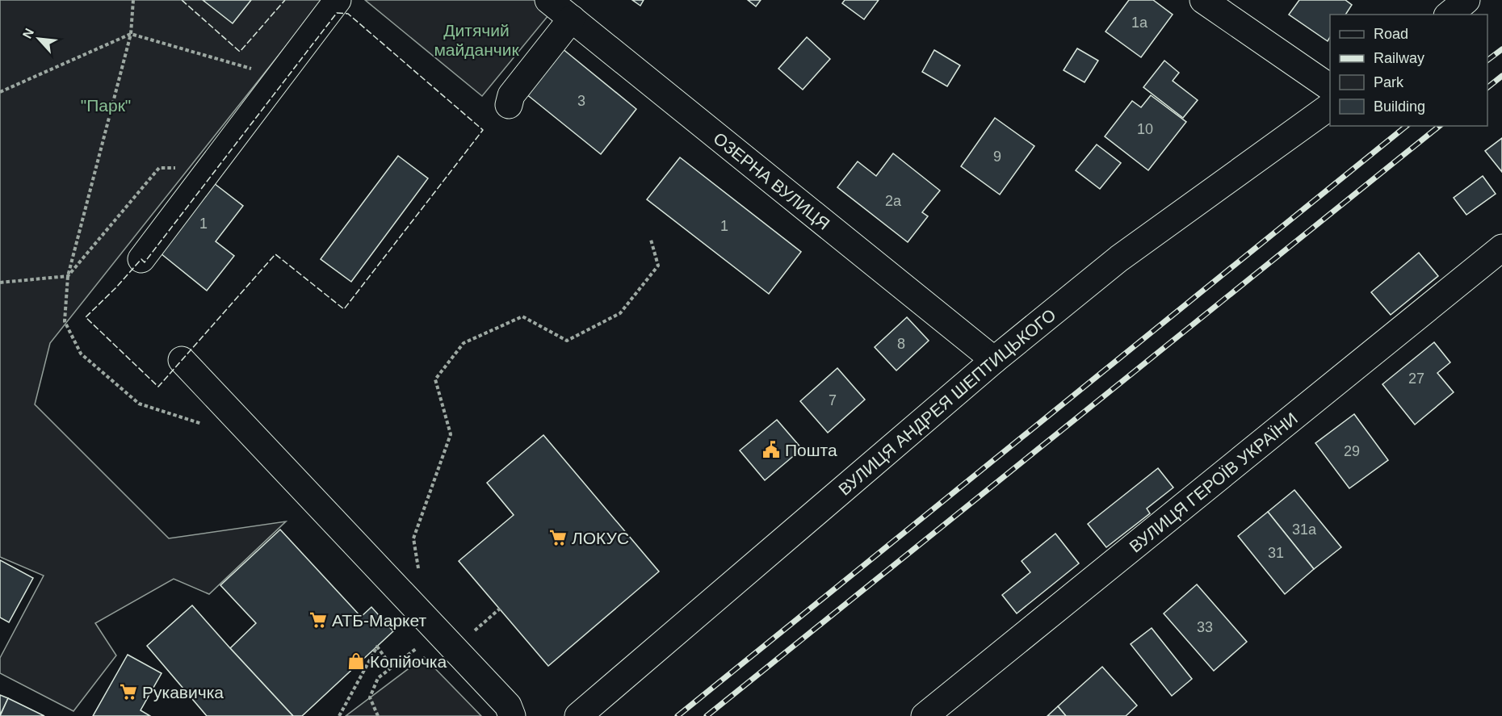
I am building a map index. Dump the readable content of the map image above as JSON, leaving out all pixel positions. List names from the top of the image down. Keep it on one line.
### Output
{"streets":{"street":["ОЗЕРНА ВУЛИЦЯ","ВУЛИЦЯ АНДРЕЯ ШЕПТИЦЬКОГО","ВУЛИЦЯ ГЕРОЇВ УКРАЇНИ"]},"crossings":[["ОЗЕРНА ВУЛИЦЯ","ВУЛИЦЯ АНДРЕЯ ШЕПТИЦЬКОГО"]],"parks":["Дитячий майданчик","\"Парк\""],"places":{"public building":["Пошта"],"supermarket":["ЛОКУС","АТБ-Маркет","Рукавичка"],"shop":["Копійочка"]},"house_numbers":["1а","3","10","9","2а","1","1","8","27","7","29","31а","31","33"],"legend":["Road","Railway","Park","Building"],"north":"top left"}
